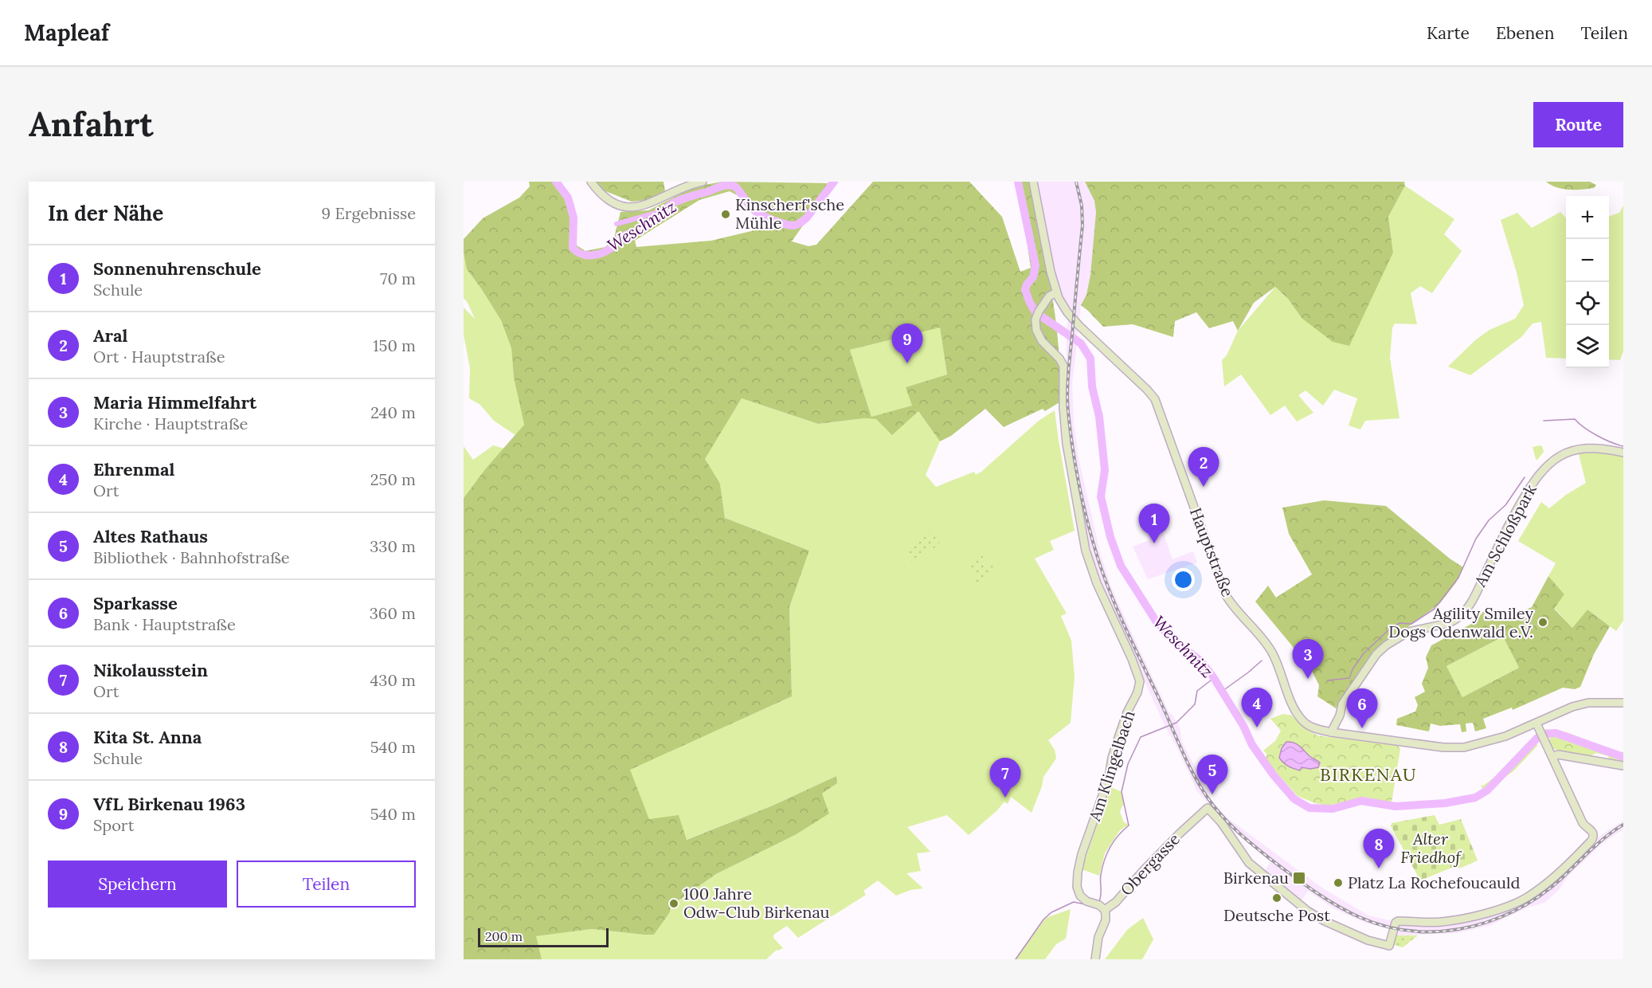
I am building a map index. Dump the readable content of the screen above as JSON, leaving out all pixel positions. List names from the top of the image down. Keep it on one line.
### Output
{"streets":{"main road":["Am Schloßpark","Hauptstraße","Am Klingelbach","Obergasse"]},"crossings":[["Am Schloßpark","Hauptstraße"],["Hauptstraße","Am Klingelbach"],["Am Klingelbach","Obergasse"]],"districts":["BIRKENAU"],"water":["Weschnitz"],"parks":["Alter Friedhof"],"places":{"other":["Kinscherf'sche Mühle","Agility Smiley Dogs Odenwald e.V.","Platz La Rochefoucauld","Deutsche Post","100 Jahre Odw-Club Birkenau"],"transit":["Birkenau"]},"scale_bar":"200 m","page":{"header":"Mapleaf","nav":["Karte","Ebenen","Teilen"],"buttons":["Route",["Speichern","Teilen"]],"title":"Anfahrt","heading":["In der Nähe","9 Ergebnisse"],"map_buttons":["+","−"],"list":[{"mark":"1","name":"Sonnenuhrenschule","note":"Schule","value":"70 m"},{"mark":"2","name":"Aral","note":"Ort · Hauptstraße","value":"150 m"},{"mark":"3","name":"Maria Himmelfahrt","note":"Kirche · Hauptstraße","value":"240 m"},{"mark":"4","name":"Ehrenmal","note":"Ort","value":"250 m"},{"mark":"5","name":"Altes Rathaus","note":"Bibliothek · Bahnhofstraße","value":"330 m"},{"mark":"6","name":"Sparkasse","note":"Bank · Hauptstraße","value":"360 m"},{"mark":"7","name":"Nikolausstein","note":"Ort","value":"430 m"},{"mark":"8","name":"Kita St. Anna","note":"Schule","value":"540 m"},{"mark":"9","name":"VfL Birkenau 1963","note":"Sport","value":"540 m"}],"pins":["9","2","1","3","4","6","5","7","8"],"scale":"200 m"}}
